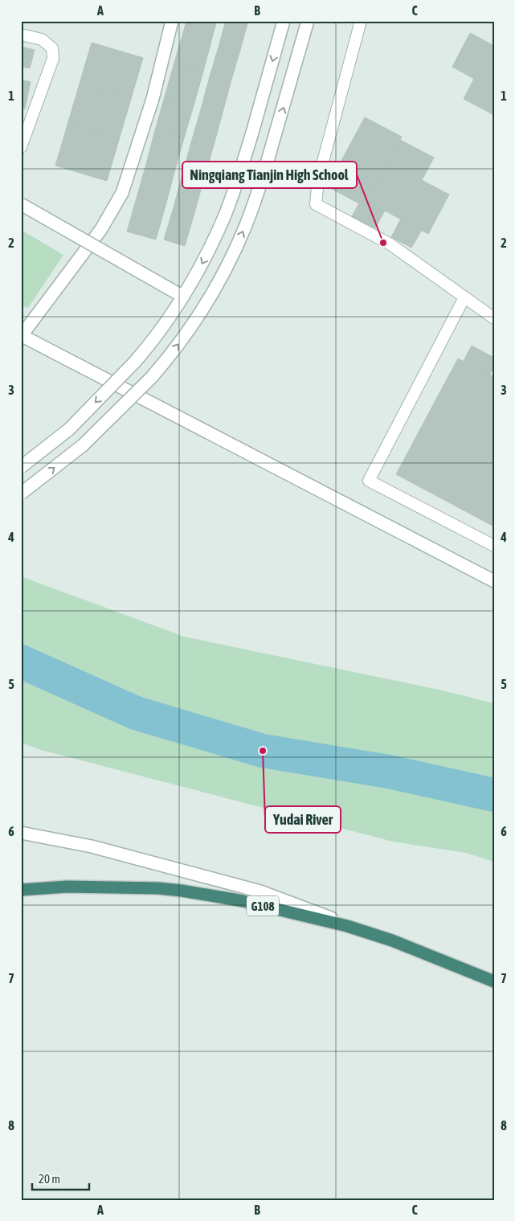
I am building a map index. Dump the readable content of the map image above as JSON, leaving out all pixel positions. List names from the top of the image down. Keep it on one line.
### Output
{"streets":{"highway":["G108"]},"places":["Ningqiang Tianjin High School","Yudai River"],"scale_bar":"20 m","grid":{"columns":["A","B","C"],"rows":["1","2","3","4","5","6","7","8"]}}
